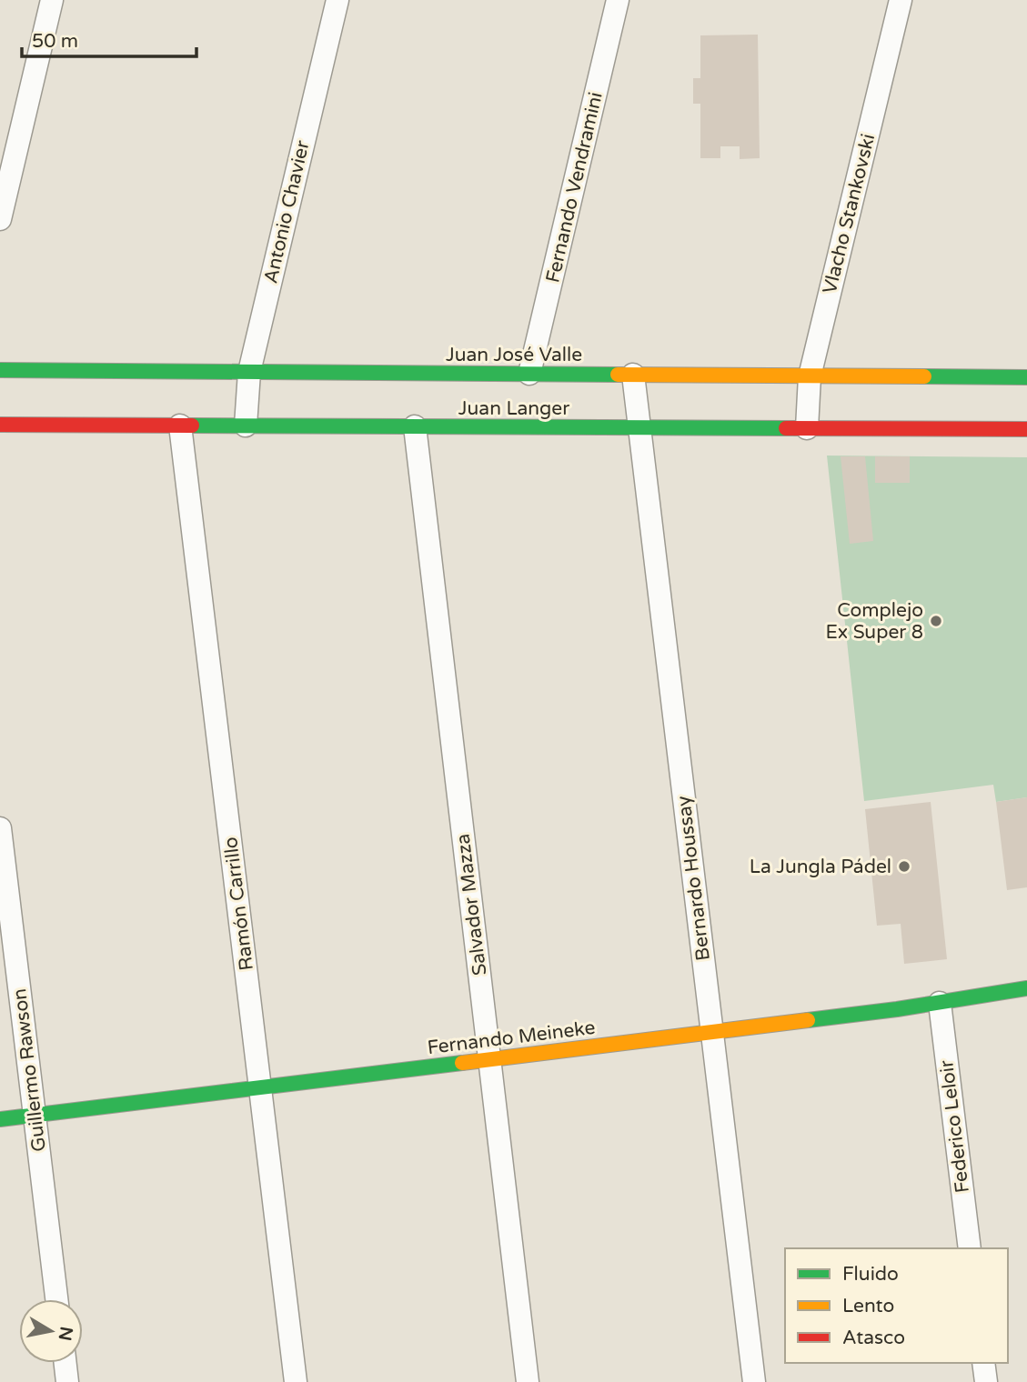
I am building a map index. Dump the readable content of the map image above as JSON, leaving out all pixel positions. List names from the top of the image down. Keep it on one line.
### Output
{"streets":{"main road":["Juan José Valle","Juan Langer","Fernando Meineke"],"street":["Fernando Vendramini","Antonio Chavier","Vlacho Stankovski","Bernardo Houssay","Ramón Carrillo","Salvador Mazza","Guillermo Rawson","Federico Leloir"]},"crossings":[["Fernando Vendramini","Juan José Valle"],["Antonio Chavier","Juan José Valle"],["Antonio Chavier","Juan Langer"],["Vlacho Stankovski","Juan José Valle"],["Vlacho Stankovski","Juan Langer"],["Juan José Valle","Bernardo Houssay"],["Juan Langer","Bernardo Houssay"],["Juan Langer","Ramón Carrillo"],["Juan Langer","Salvador Mazza"],["Bernardo Houssay","Fernando Meineke"],["Ramón Carrillo","Fernando Meineke"],["Salvador Mazza","Fernando Meineke"],["Fernando Meineke","Guillermo Rawson"],["Fernando Meineke","Federico Leloir"]],"places":["Complejo Ex Super 8","La Jungla Pádel"],"legend":["Fluido","Lento","Atasco"],"scale_bar":"50 m","north":"right"}
